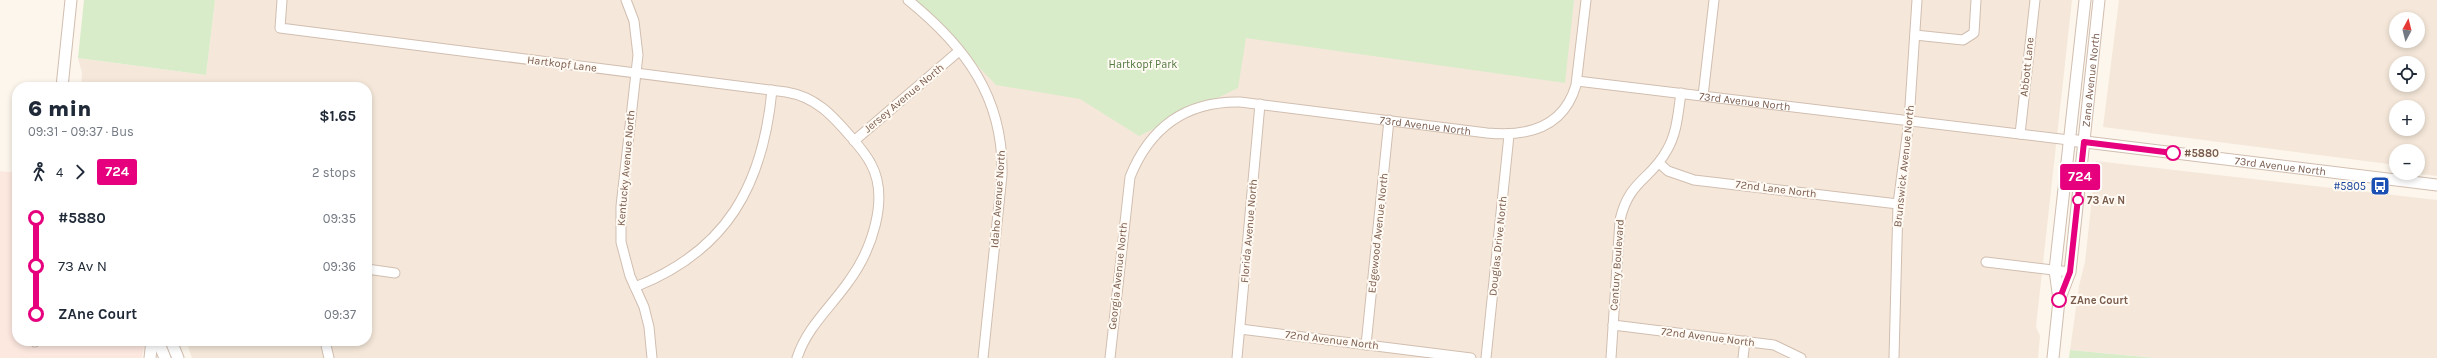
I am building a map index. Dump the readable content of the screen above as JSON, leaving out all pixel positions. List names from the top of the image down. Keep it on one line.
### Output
{"streets":{"street":["Hartkopf Lane","Abbott Lane","Zane Avenue North","Jersey Avenue North","73rd Avenue North","Brunswick Avenue North","Kentucky Avenue North","72nd Lane North","Idaho Avenue North","Florida Avenue North","Edgewood Avenue North","Douglas Drive North","Century Boulevard","Georgia Avenue North","72nd Avenue North"]},"crossings":[["Hartkopf Lane","Jersey Avenue North"],["Hartkopf Lane","Kentucky Avenue North"],["Abbott Lane","73rd Avenue North"],["Zane Avenue North","73rd Avenue North"],["Jersey Avenue North","Idaho Avenue North"],["73rd Avenue North","Brunswick Avenue North"],["73rd Avenue North","Florida Avenue North"],["73rd Avenue North","Edgewood Avenue North"],["73rd Avenue North","Douglas Drive North"],["73rd Avenue North","Century Boulevard"],["73rd Avenue North","Georgia Avenue North"],["Brunswick Avenue North","72nd Lane North"],["72nd Lane North","Century Boulevard"],["Florida Avenue North","72nd Avenue North"],["Edgewood Avenue North","72nd Avenue North"],["Century Boulevard","72nd Avenue North"]],"parks":["Hartkopf Park"],"places":{"other":["#5880","73 Av N","ZAne Court"],"bus stop":["#5805"]},"lines":["bus line 724"],"north":"top","page":{"on_map":"724","map_buttons":["+","−"],"heading":["6 min","09:31 – 09:37 · Bus","$1.65"],"legs":["4","724","2 stops"],"list":[{"name":"#5880","value":"09:35"},{"name":"73 Av N","value":"09:36"},{"name":"ZAne Court","value":"09:37"}]}}
